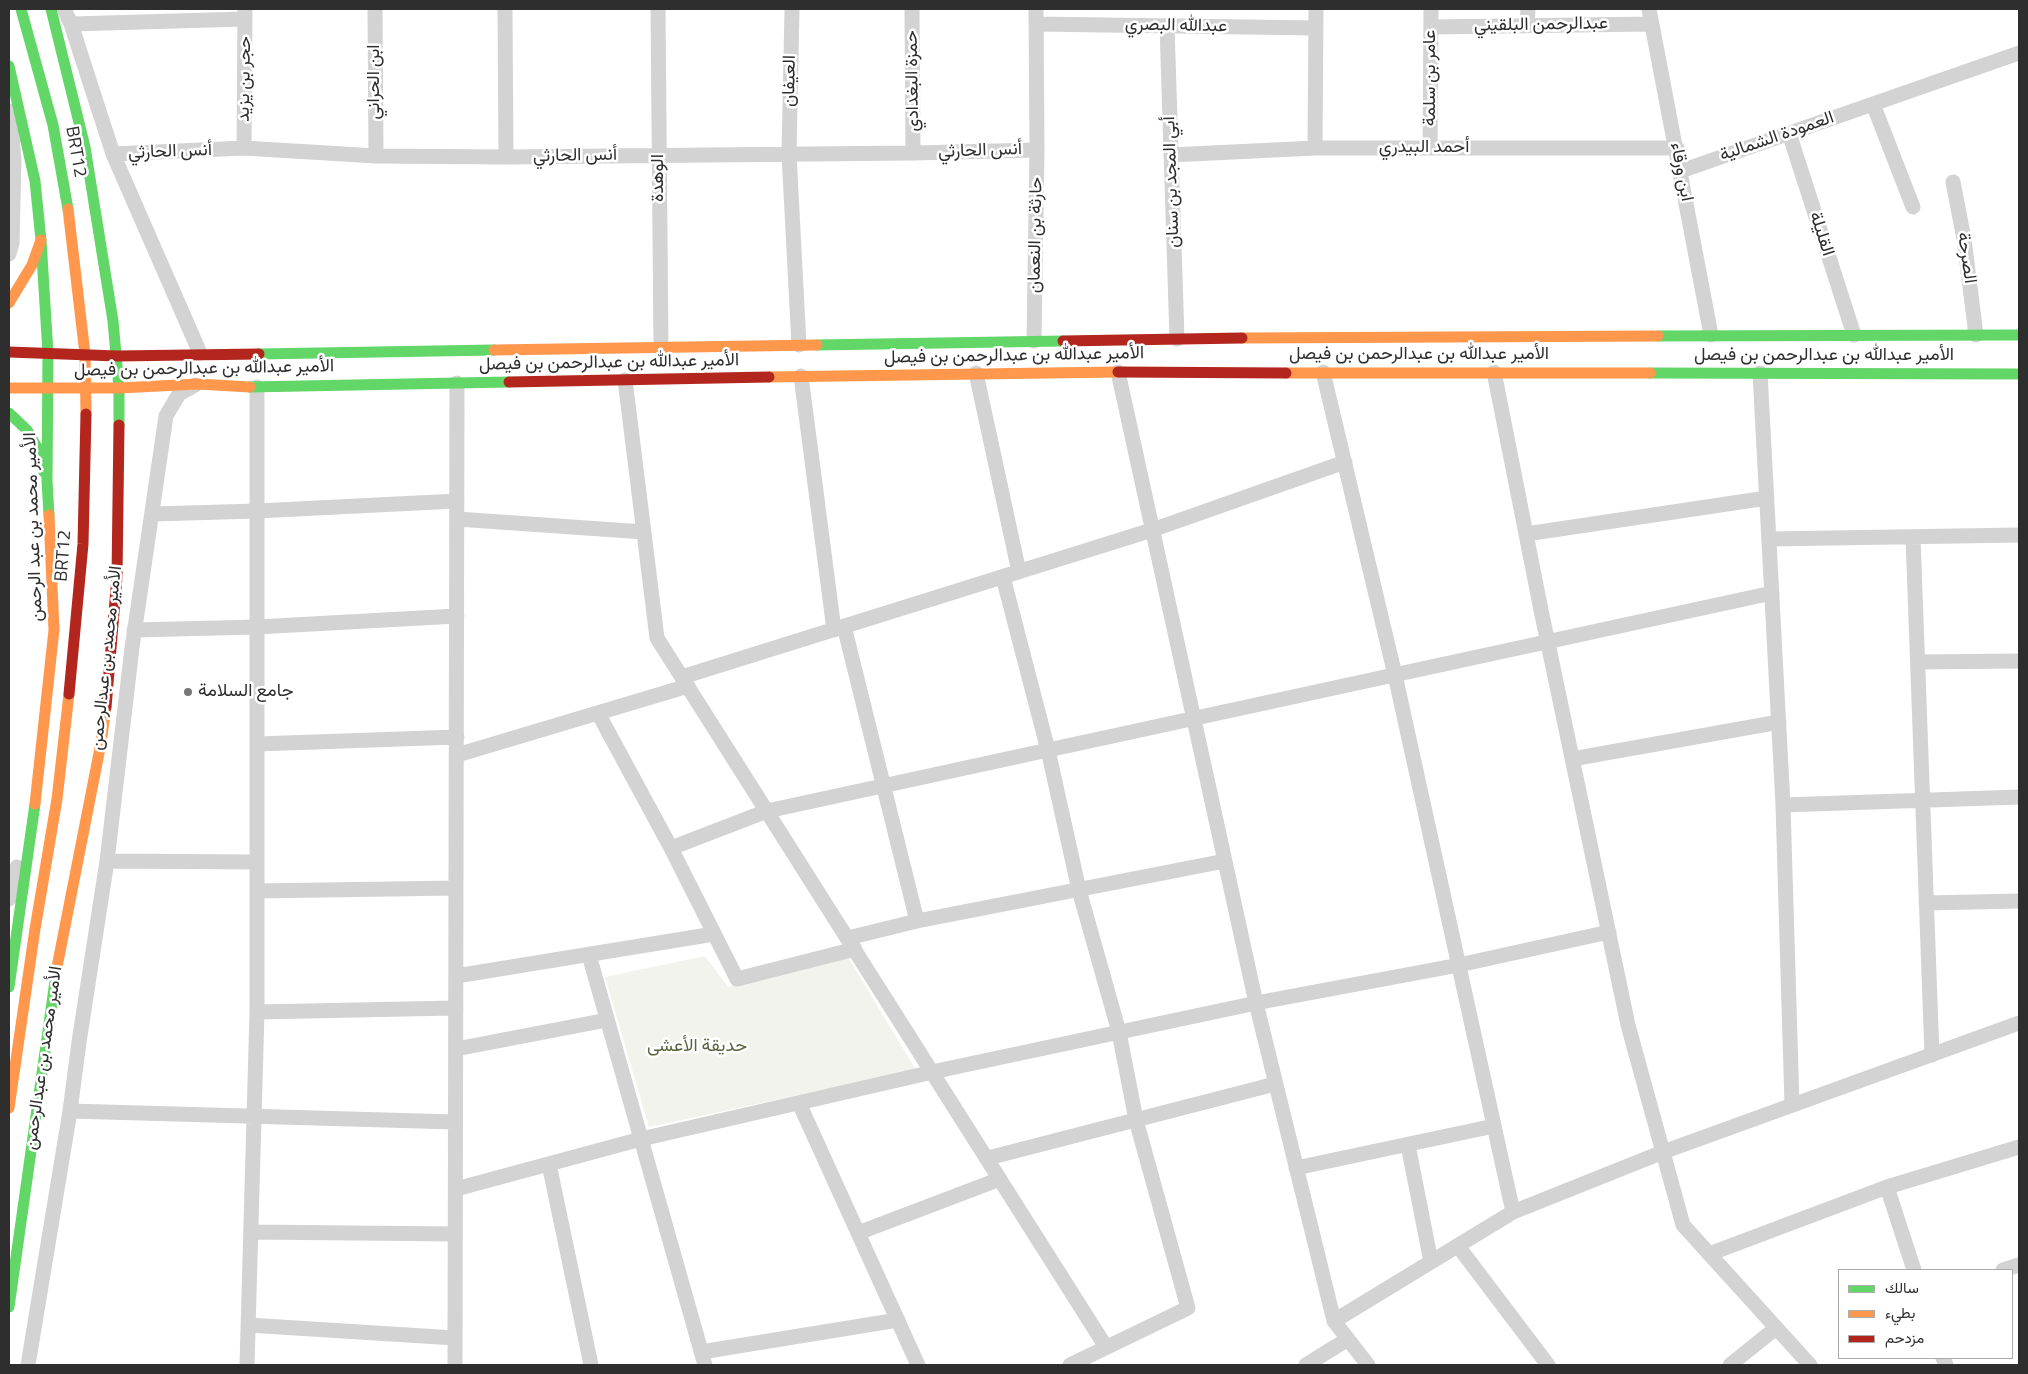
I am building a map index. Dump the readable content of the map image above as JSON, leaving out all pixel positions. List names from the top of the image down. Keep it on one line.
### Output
{"streets":{"main road":["BRT12","الأمير عبدالله بن عبدالرحمن بن فيصل","الأمير محمد بن عبد الرحمن","الأمير محمد بن عبدالرحمن"],"street":["عبدالرحمن البلقيني","عبدالله البصري","عامر بن سلمة","حجر بن يزيد","العيفان","حمزة البغدادي","ابن الحراني","العمودة الشمالية","أحمد البيدري","أنس الحارثي","ابن ورقاء","الوهدة","أبي المجد بن سنان","القليلة","حارثة بن النعمان","الصرحة"]},"crossings":[["عبدالرحمن البلقيني","عامر بن سلمة"],["عبدالرحمن البلقيني","ابن ورقاء"],["عبدالله البصري","أبي المجد بن سنان"],["عبدالله البصري","حارثة بن النعمان"],["عامر بن سلمة","أحمد البيدري"],["حجر بن يزيد","أنس الحارثي"],["العيفان","أنس الحارثي"],["العيفان","الأمير عبدالله بن عبدالرحمن بن فيصل"],["حمزة البغدادي","أنس الحارثي"],["ابن الحراني","أنس الحارثي"],["العمودة الشمالية","ابن ورقاء"],["العمودة الشمالية","القليلة"],["أحمد البيدري","ابن ورقاء"],["أحمد البيدري","أبي المجد بن سنان"],["أنس الحارثي","الوهدة"],["أنس الحارثي","حارثة بن النعمان"],["BRT12","الأمير عبدالله بن عبدالرحمن بن فيصل"],["ابن ورقاء","الأمير عبدالله بن عبدالرحمن بن فيصل"],["الوهدة","الأمير عبدالله بن عبدالرحمن بن فيصل"],["أبي المجد بن سنان","الأمير عبدالله بن عبدالرحمن بن فيصل"],["القليلة","الأمير عبدالله بن عبدالرحمن بن فيصل"],["حارثة بن النعمان","الأمير عبدالله بن عبدالرحمن بن فيصل"],["الصرحة","الأمير عبدالله بن عبدالرحمن بن فيصل"],["الأمير عبدالله بن عبدالرحمن بن فيصل","الأمير محمد بن عبد الرحمن"],["الأمير عبدالله بن عبدالرحمن بن فيصل","الأمير محمد بن عبدالرحمن"]],"parks":["حديقة الأعشى"],"places":["جامع السلامة"],"legend":["سالك","بطيء","مزدحم"]}
